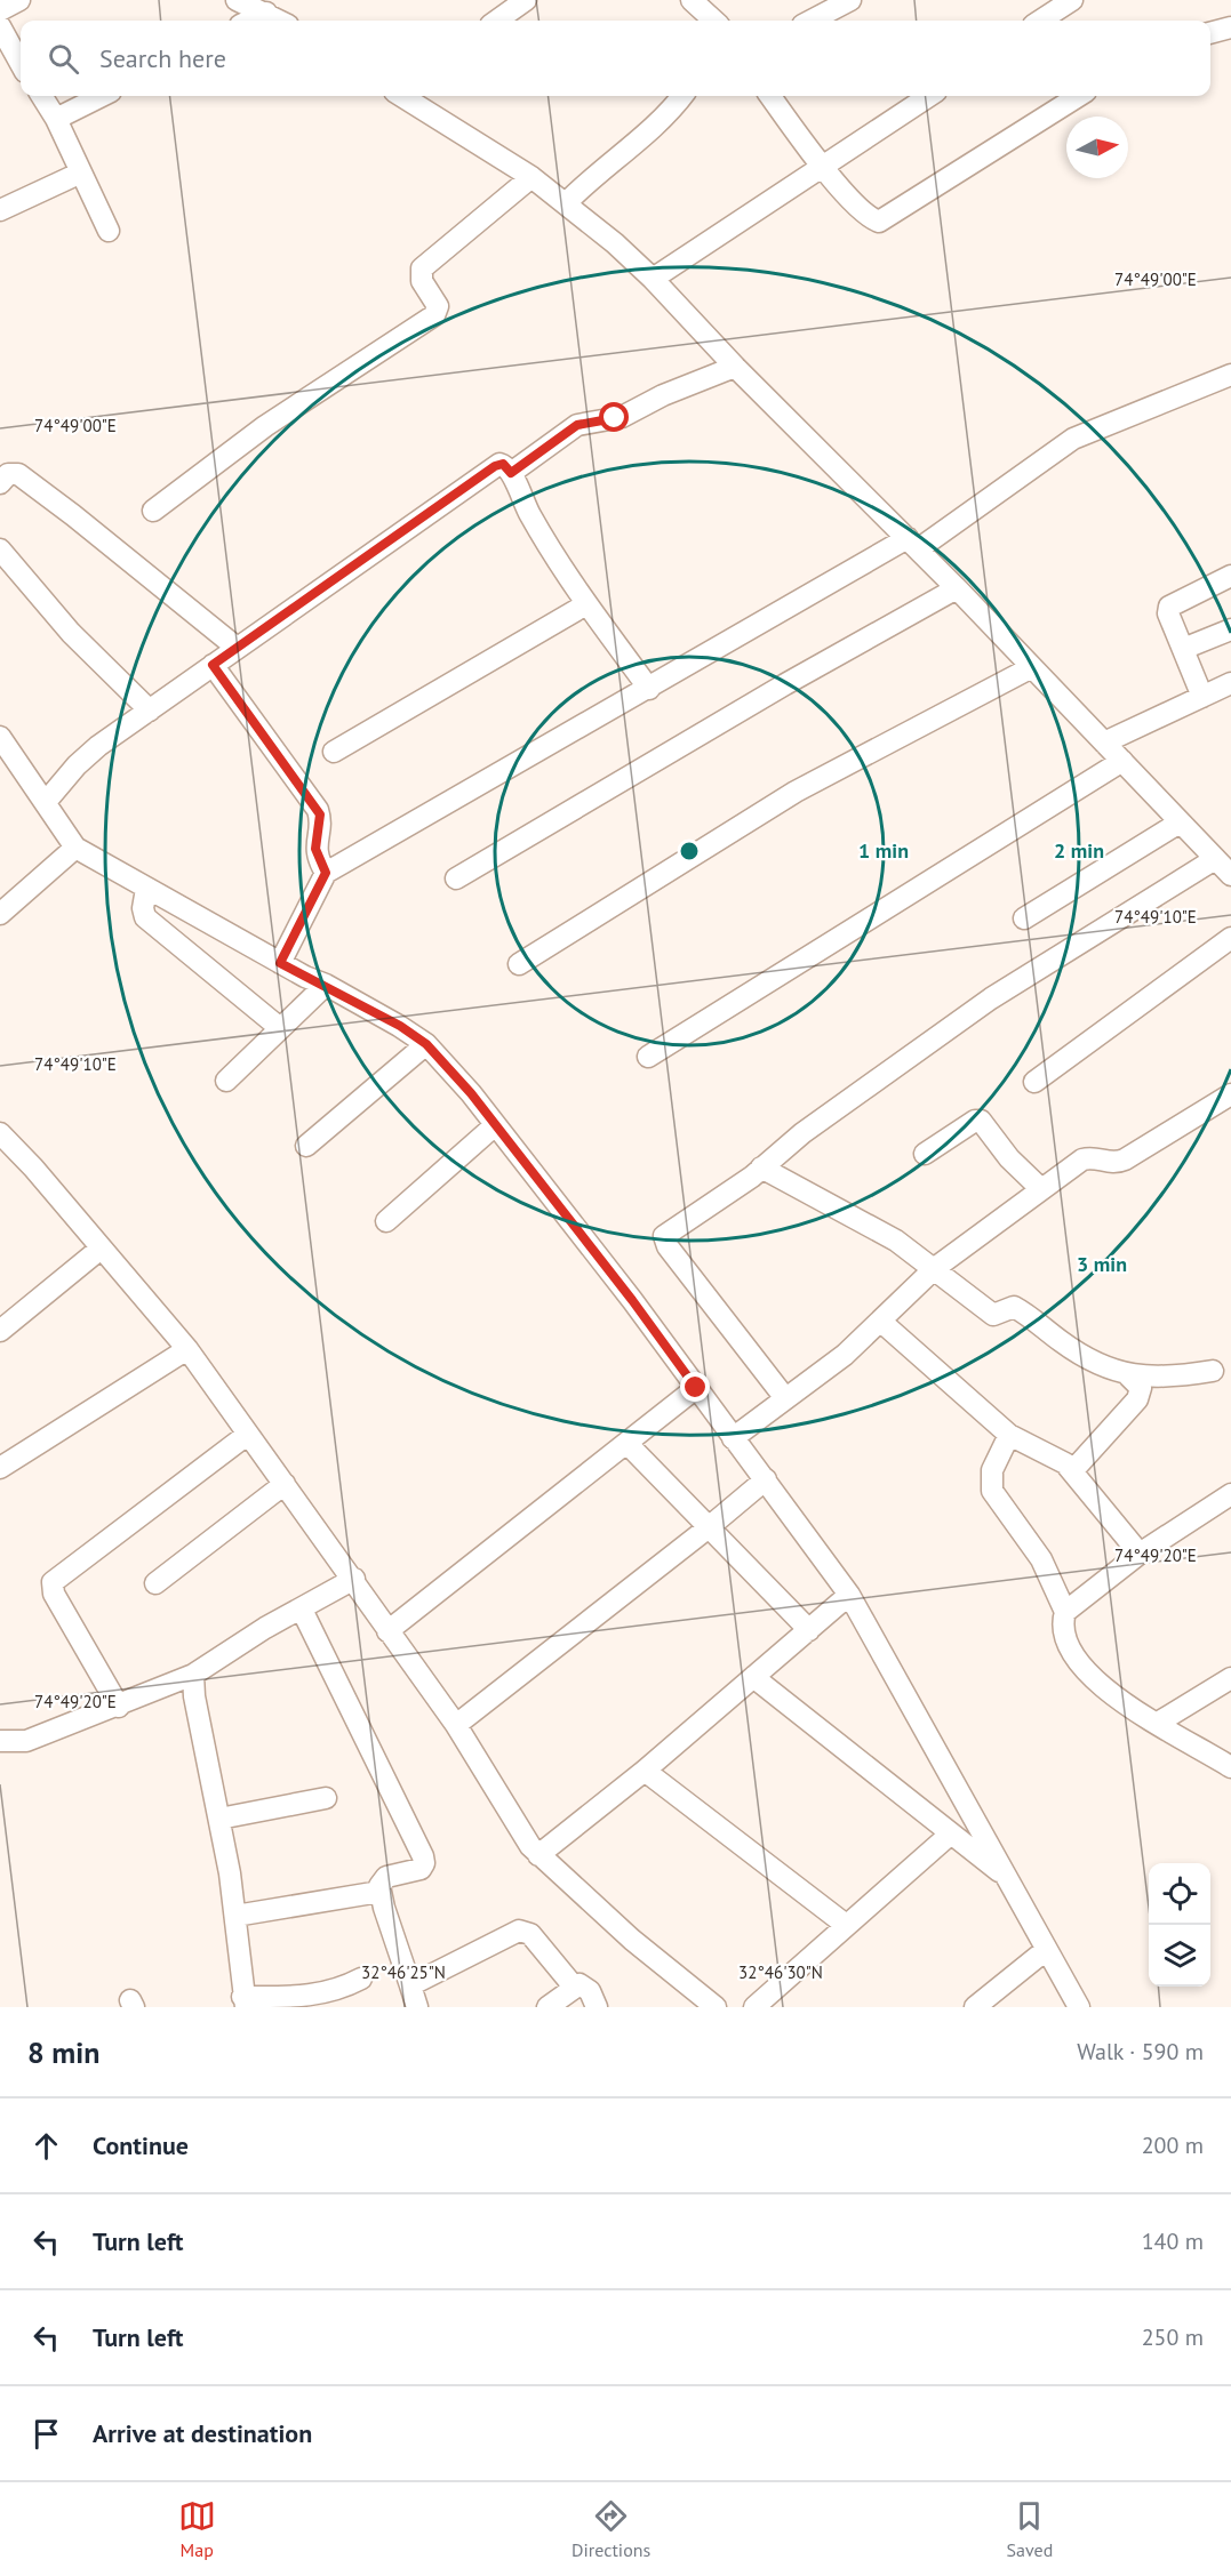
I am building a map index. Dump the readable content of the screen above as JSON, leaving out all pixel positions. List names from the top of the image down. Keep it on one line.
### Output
{"north":"right","page":{"search":"Search here","heading":["8 min","Walk · 590 m"],"list":[["Continue","200 m"],["Turn left","140 m"],["Turn left","250 m"],"Arrive at destination"],"nav":["Map","Directions","Saved"]},"coordinates":["74°49'00\"E","74°49'10\"E","74°49'20\"E","32°46'25\"N","32°46'30\"N"],"rings":["1 min","2 min","3 min"]}
